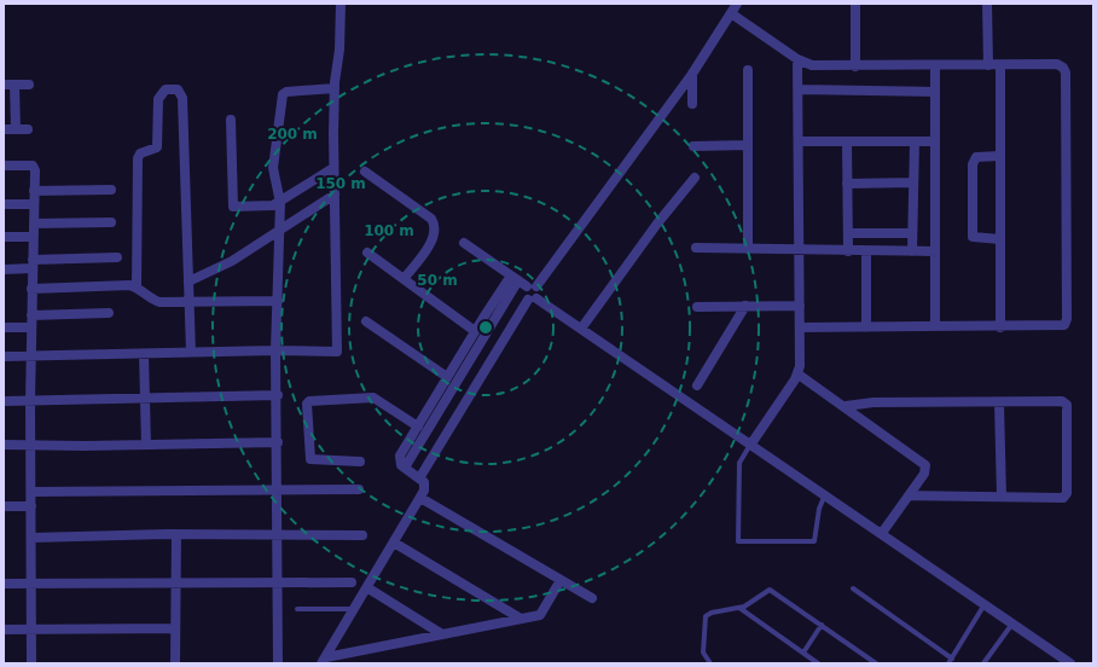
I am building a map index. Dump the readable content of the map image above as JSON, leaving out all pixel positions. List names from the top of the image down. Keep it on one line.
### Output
{"rings":["200 m","150 m","100 m","50 m"]}
